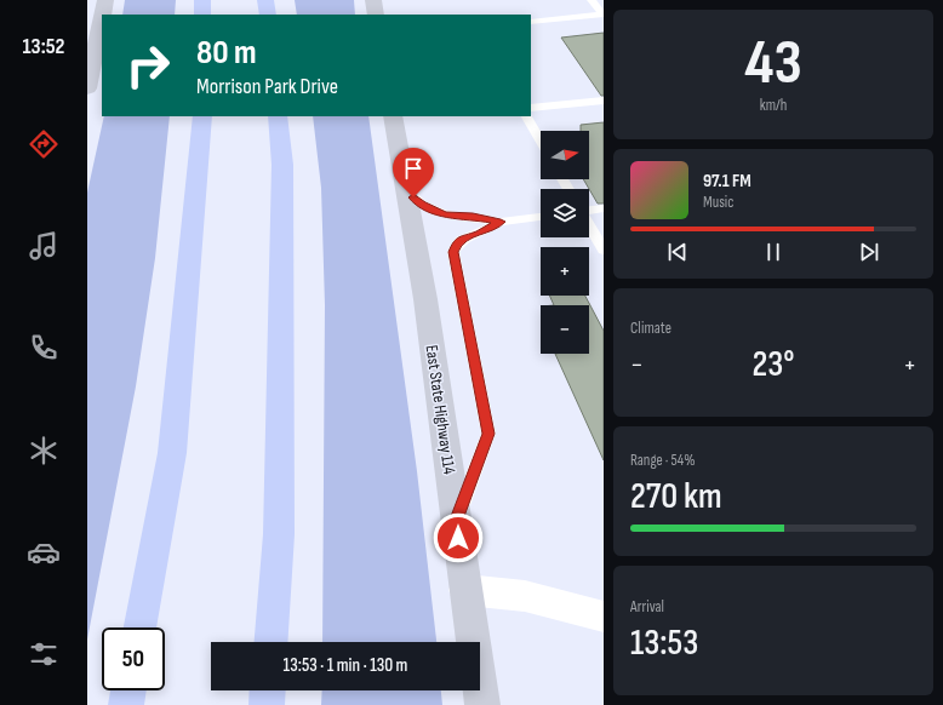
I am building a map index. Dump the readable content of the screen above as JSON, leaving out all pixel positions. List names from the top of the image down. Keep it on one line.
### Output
{"streets":{"main road":["East State Highway 114"]},"north":"right","page":{"tabs":"13:52","tile":[["43","km/h"],"Climate",["Range · 54%","270 km"],["Arrival","13:53"]],"turn":["80 m","Morrison Park Drive"],"map_buttons":["+","−"],"song":["97.1 FM","Music"],"heat":["−","23°","+"],"limit":"50","trip":"13:53 · 1 min · 130 m"}}
